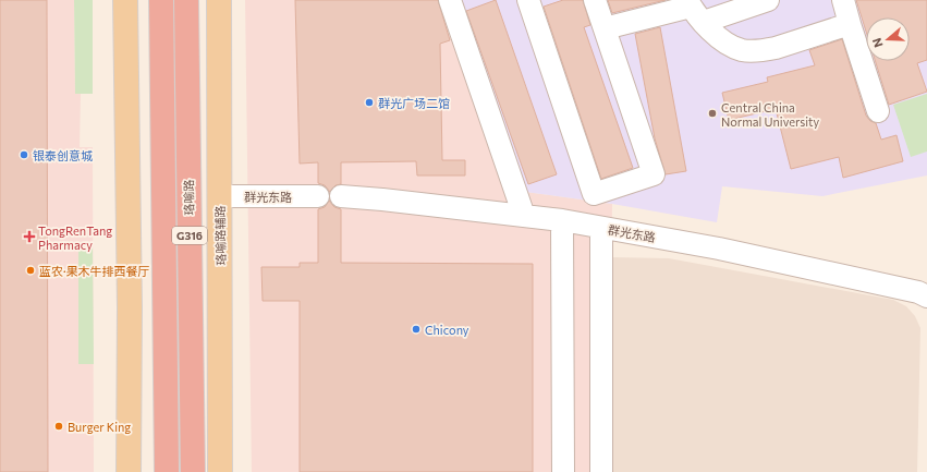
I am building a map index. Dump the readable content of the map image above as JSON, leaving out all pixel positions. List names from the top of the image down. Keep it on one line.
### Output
{"streets":{"highway":["珞喻路","G316"],"main road":["珞喻路辅路"],"street":["群光东路"]},"crossings":[["群光东路","珞喻路辅路"]],"places":{"other":["群光广场二馆","Central China Normal University","银泰创意城","蓝农·果木牛排西餐厅","Chicony","Burger King"],"health":["TongRenTang Pharmacy"]},"north":"left"}
